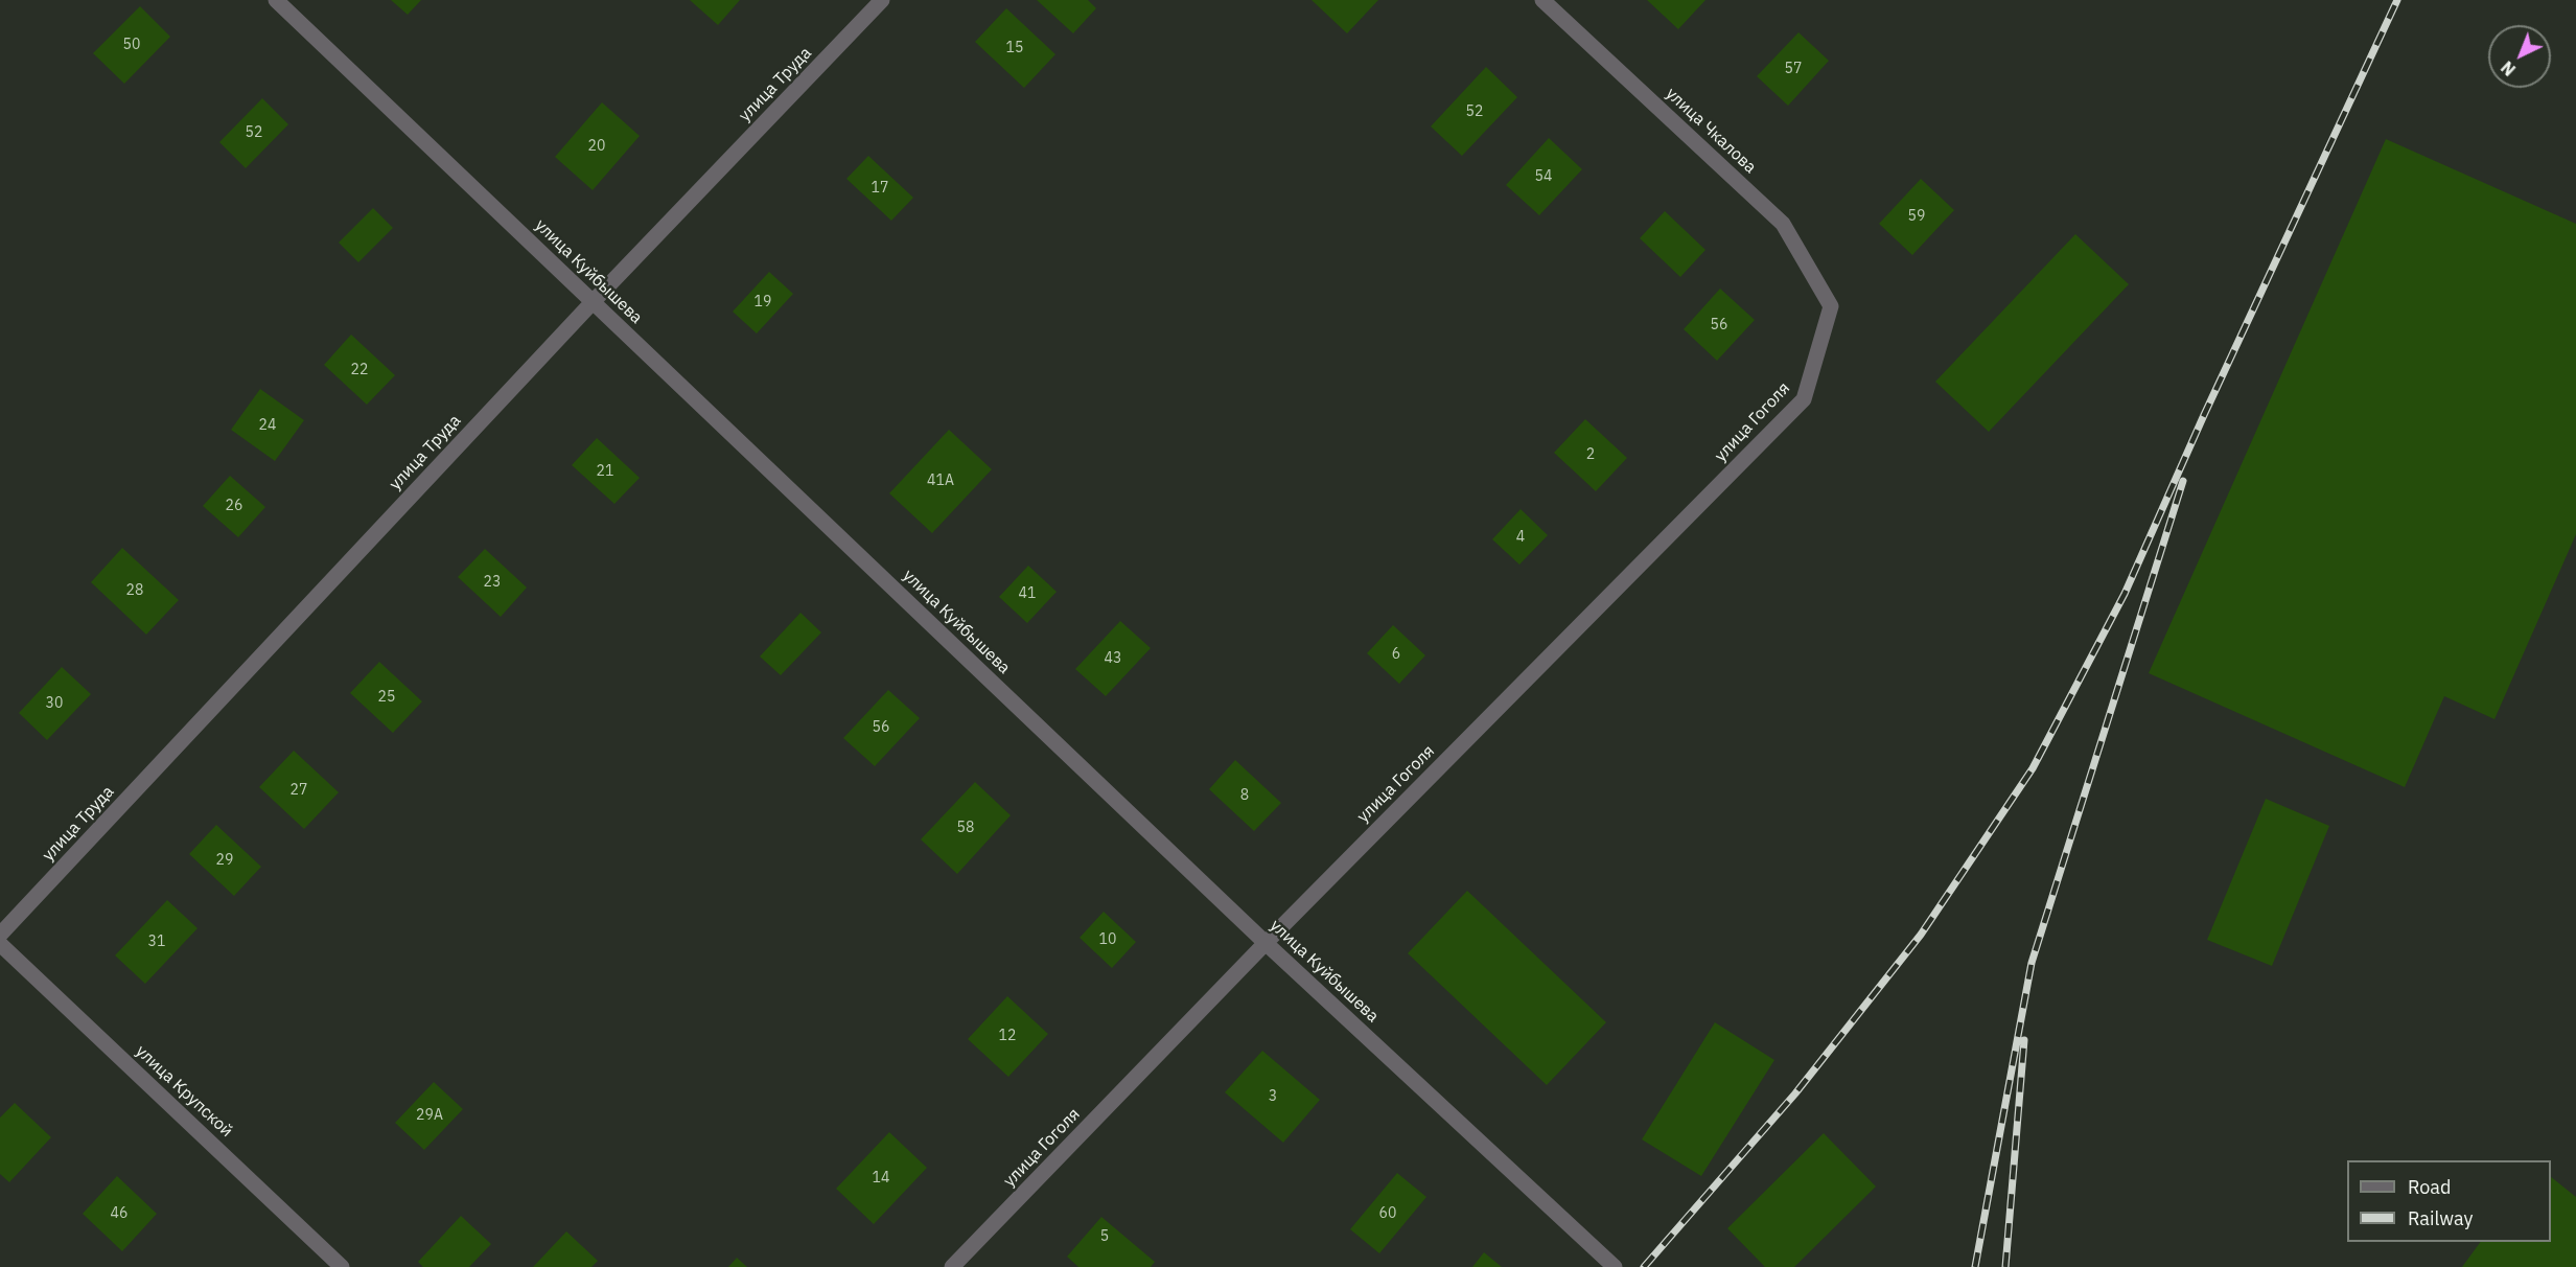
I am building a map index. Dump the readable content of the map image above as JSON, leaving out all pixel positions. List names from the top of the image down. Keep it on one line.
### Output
{"streets":{"street":["улица Труда","улица Чкалова","улица Куйбышева","улица Гоголя","улица Крупской"]},"crossings":[["улица Труда","улица Куйбышева"],["улица Чкалова","улица Гоголя"],["улица Куйбышева","улица Гоголя"]],"house_numbers":["50","15","57","52","52","20","54","17","59","19","56","22","24","2","21","41А","26","4","23","28","41","6","43","25","30","56","27","8","58","29","10","31","12","3","29А","14","46","60","5"],"legend":["Road","Railway"],"north":"bottom left"}
